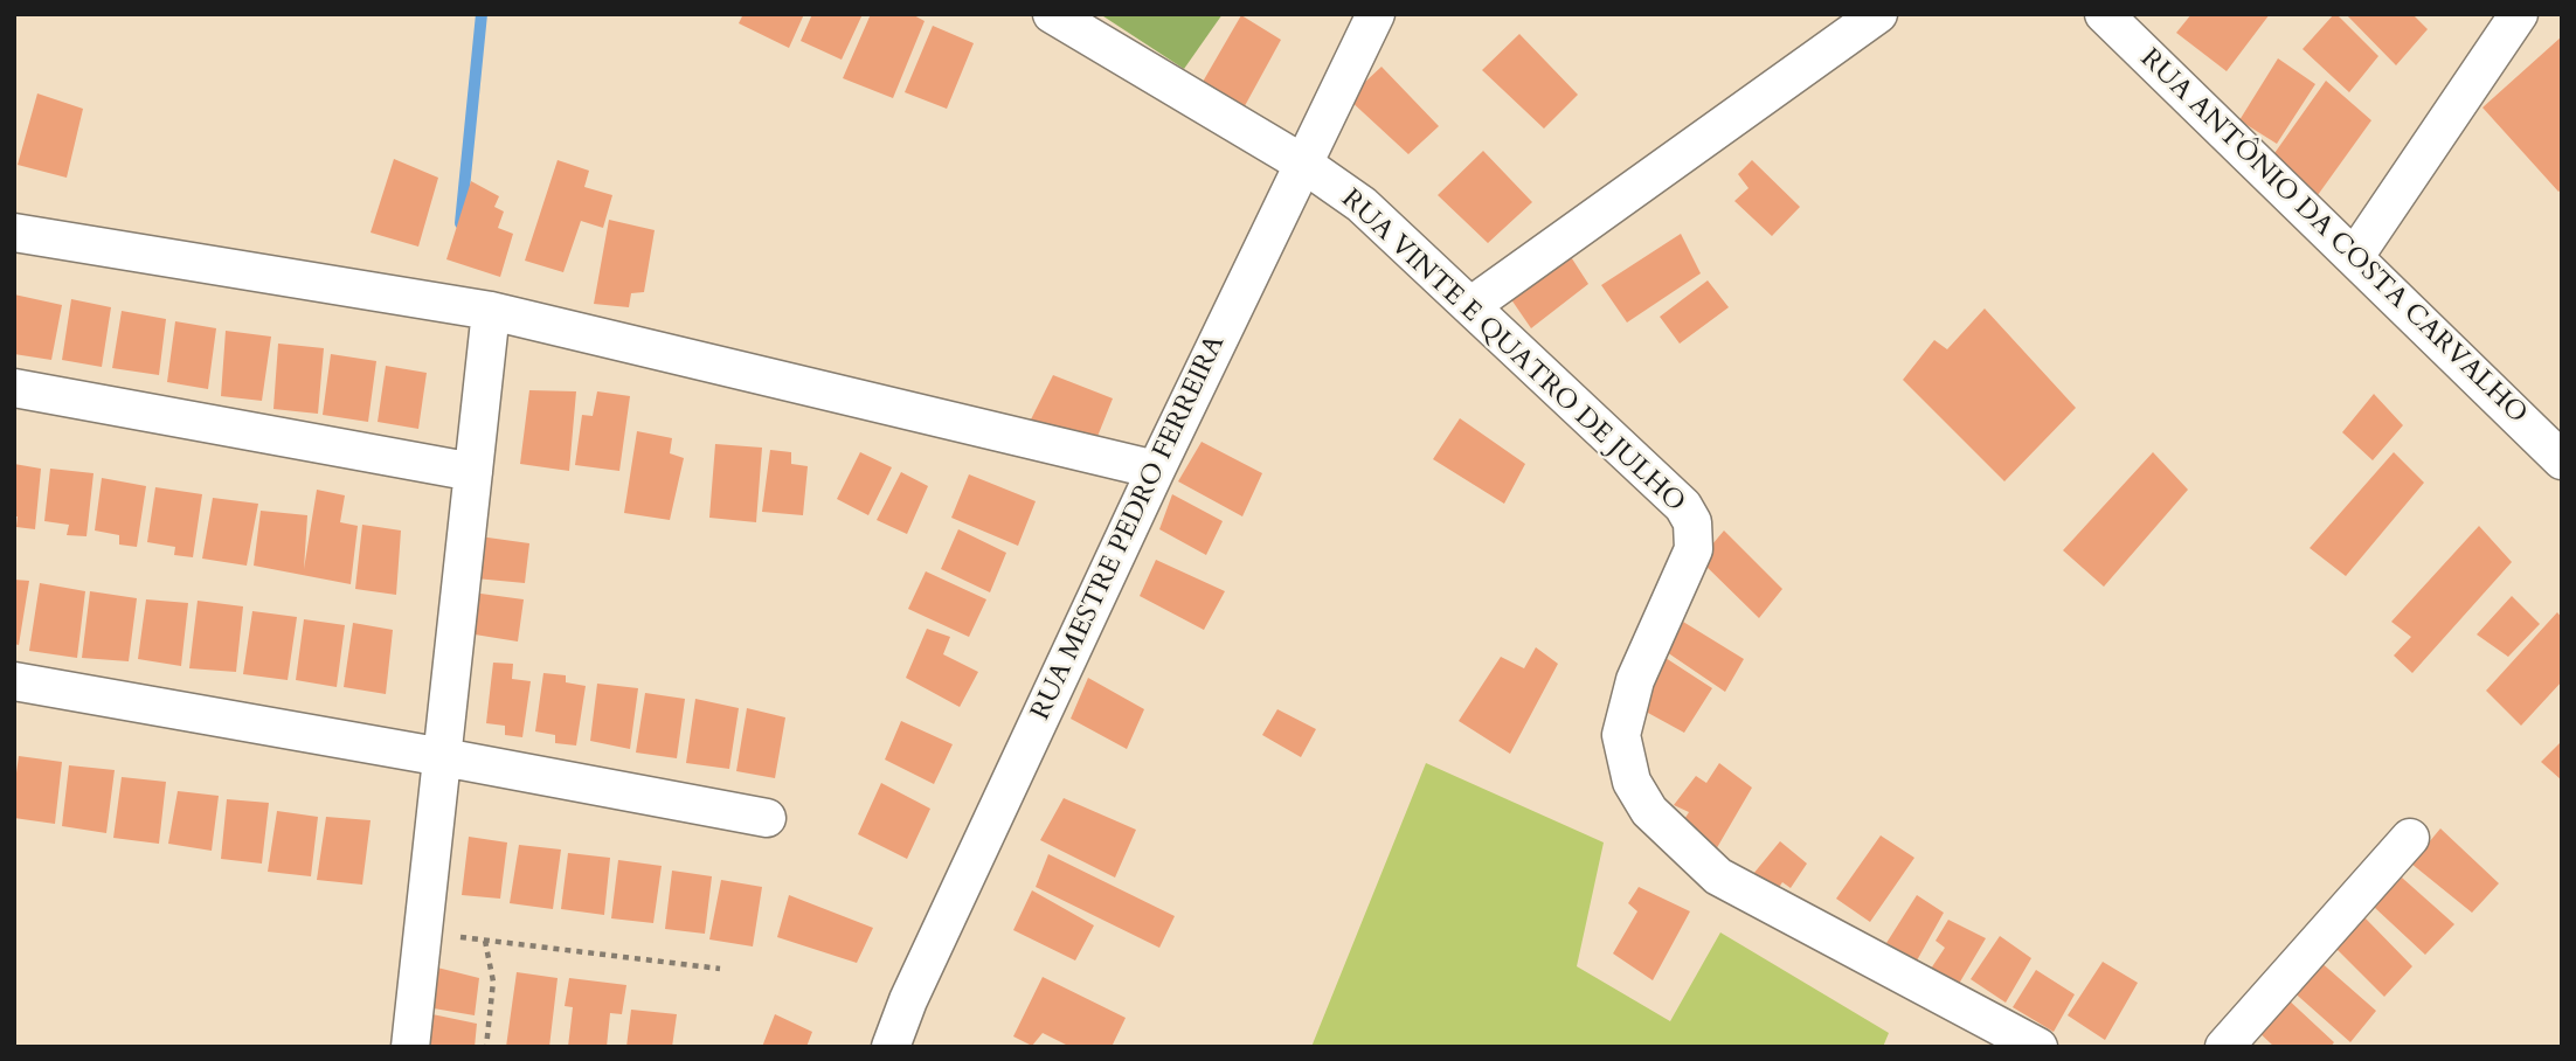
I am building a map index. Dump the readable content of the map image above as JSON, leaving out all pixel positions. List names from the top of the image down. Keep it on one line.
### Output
{"streets":{"street":["RUA ANTÔNIO DA COSTA CARVALHO","RUA VINTE E QUATRO DE JULHO","RUA MESTRE PEDRO FERREIRA"]},"crossings":[["RUA VINTE E QUATRO DE JULHO","RUA MESTRE PEDRO FERREIRA"]]}
